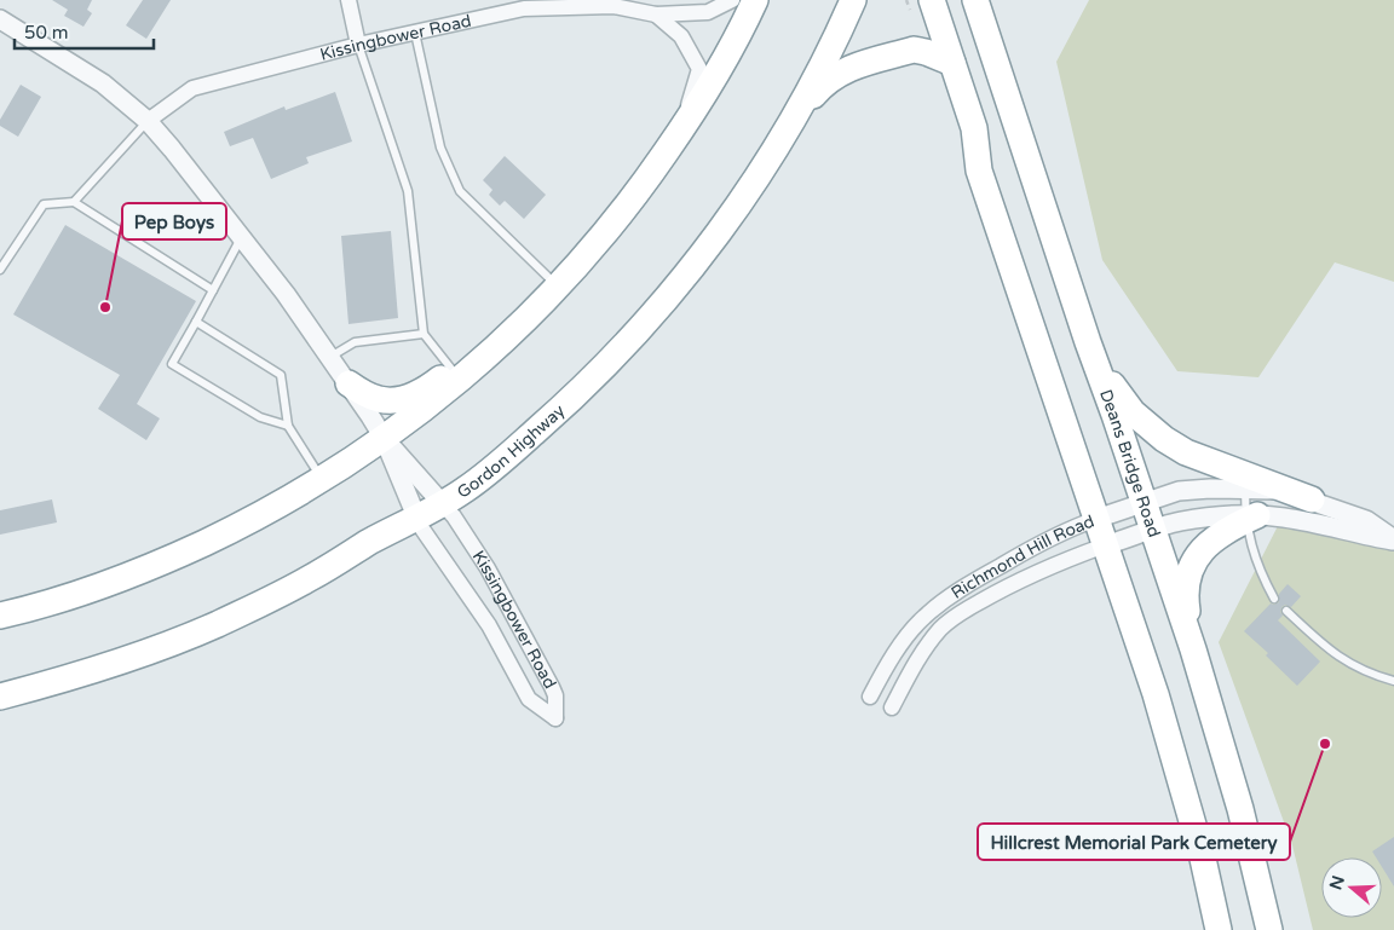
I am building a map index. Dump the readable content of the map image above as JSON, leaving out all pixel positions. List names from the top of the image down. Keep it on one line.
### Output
{"streets":{"highway":["Gordon Highway","Deans Bridge Road"],"street":["Kissingbower Road","Richmond Hill Road"]},"crossings":[["Kissingbower Road","Gordon Highway"],["Deans Bridge Road","Richmond Hill Road"]],"places":["Pep Boys","Hillcrest Memorial Park Cemetery"],"scale_bar":"50 m","north":"left"}
